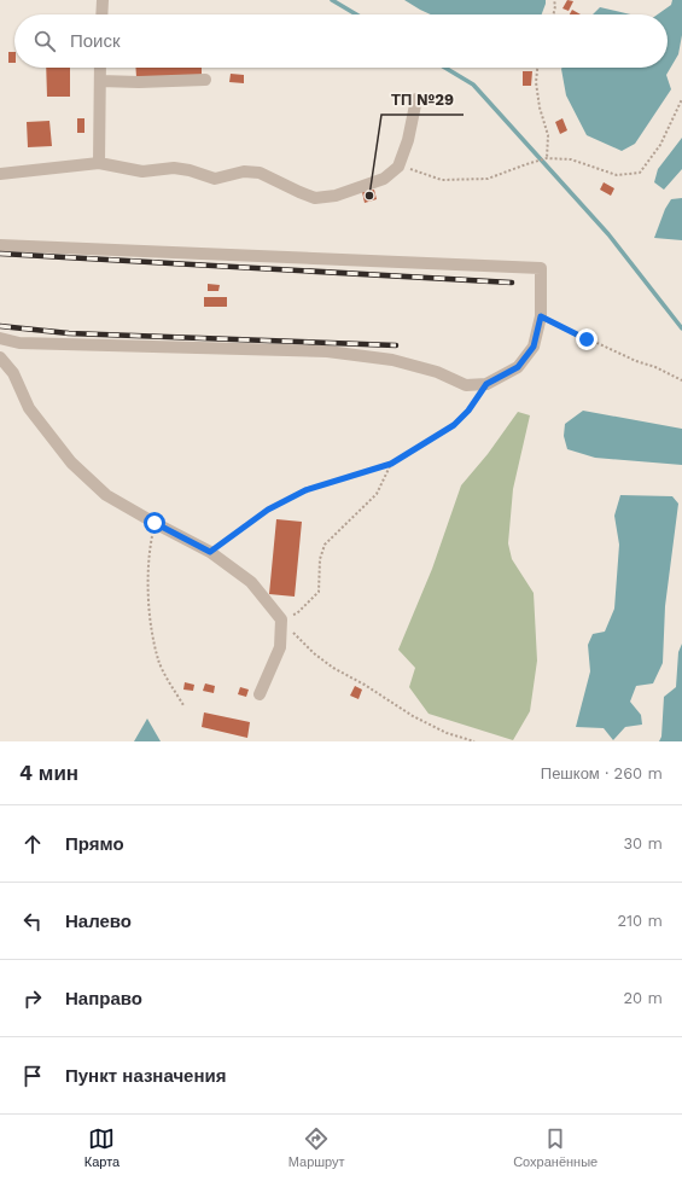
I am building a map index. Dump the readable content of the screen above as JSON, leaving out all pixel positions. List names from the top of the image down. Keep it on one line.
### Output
{"places":["ТП №29"],"page":{"search":"Поиск","heading":["4 мин","Пешком · 260 m"],"list":[["Прямо","30 m"],["Налево","210 m"],["Направо","20 m"],"Пункт назначения"],"nav":["Карта","Маршрут","Сохранённые"]}}
